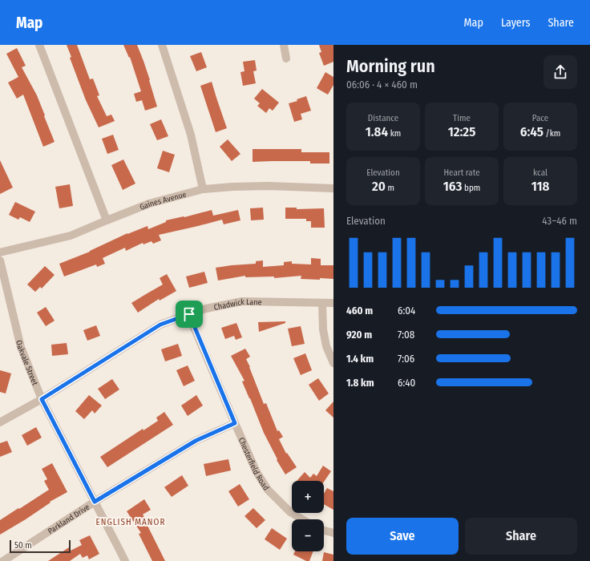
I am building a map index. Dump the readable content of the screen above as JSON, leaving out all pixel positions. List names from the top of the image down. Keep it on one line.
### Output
{"streets":{"street":["Gaines Avenue","Chadwick Lane","Oakvale Street","Chesterfield Road","Parkland Drive"]},"crossings":[["Chadwick Lane","Oakvale Street"],["Chadwick Lane","Chesterfield Road"],["Oakvale Street","Parkland Drive"],["Chesterfield Road","Parkland Drive"]],"districts":["ENGLISH MANOR"],"scale_bar":"50 m","page":{"header":"Map","nav":["Map","Layers","Share"],"heading":["Morning run","06:06 · 4 × 460 m"],"stats":[["Distance","1.84 km"],["Time","12:25"],["Pace","6:45 /km"],["Elevation","20 m"],["Heart rate","163 bpm"],["kcal","118"]],"chart":["Elevation","43–46 m"],"list":[{"name":"460 m","note":"6:04"},{"name":"920 m","note":"7:08"},{"name":"1.4 km","note":"7:06"},{"name":"1.8 km","note":"6:40"}],"map_buttons":["+","−"],"buttons":["Save","Share"],"scale":"50 m"}}
